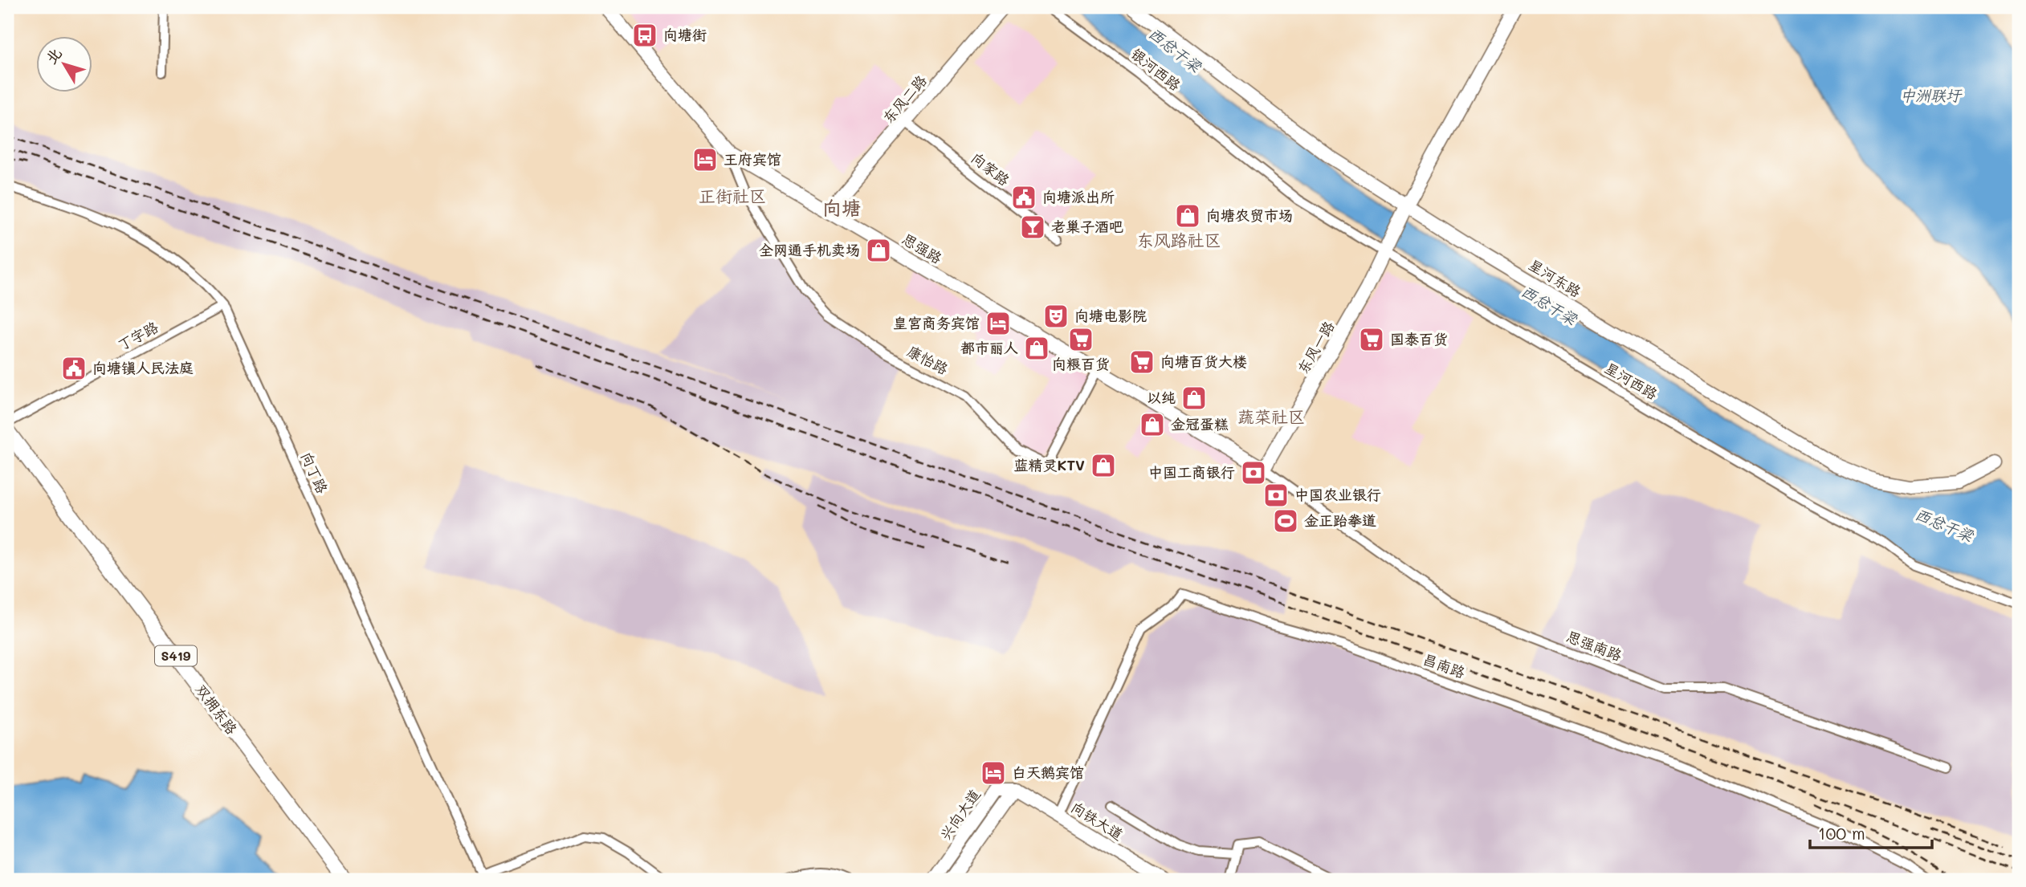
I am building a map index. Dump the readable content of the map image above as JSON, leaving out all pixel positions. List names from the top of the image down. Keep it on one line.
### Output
{"streets":{"main road":["S419","双拥东路"],"street":["银河西路","东风二路","向家路","思强路","星河东路","丁字路","东风一路","康怡路","星河西路","向丁路","思强南路","昌南路","兴向大道","向铁大道"]},"crossings":[["银河西路","星河西路"],["东风二路","向家路"],["东风二路","思强路"],["思强路","东风一路"],["思强路","康怡路"],["思强路","思强南路"],["星河东路","东风一路"],["丁字路","向丁路"],["东风一路","星河西路"],["东风一路","思强南路"],["昌南路","向铁大道"],["兴向大道","向铁大道"]],"districts":["正街社区","向塘","东风路社区","蔬菜社区"],"water":["西总干梁","中洲联圩"],"places":{"bus stop":["向塘街"],"hotel":["王府宾馆","皇宫商务宾馆","白天鹅宾馆"],"public building":["向塘派出所","向塘镇人民法庭"],"shop":["向塘农贸市场","全网通手机卖场","都市丽人","以纯","金冠蛋糕","蓝精灵KTV"],"bar":["老巢子酒吧"],"theatre":["向塘电影院"],"supermarket":["向粮百货","国泰百货","向塘百货大楼"],"bank":["中国工商银行","中国农业银行"],"sports":["金正跆拳道"]},"scale_bar":"100 m","north":"top left"}
